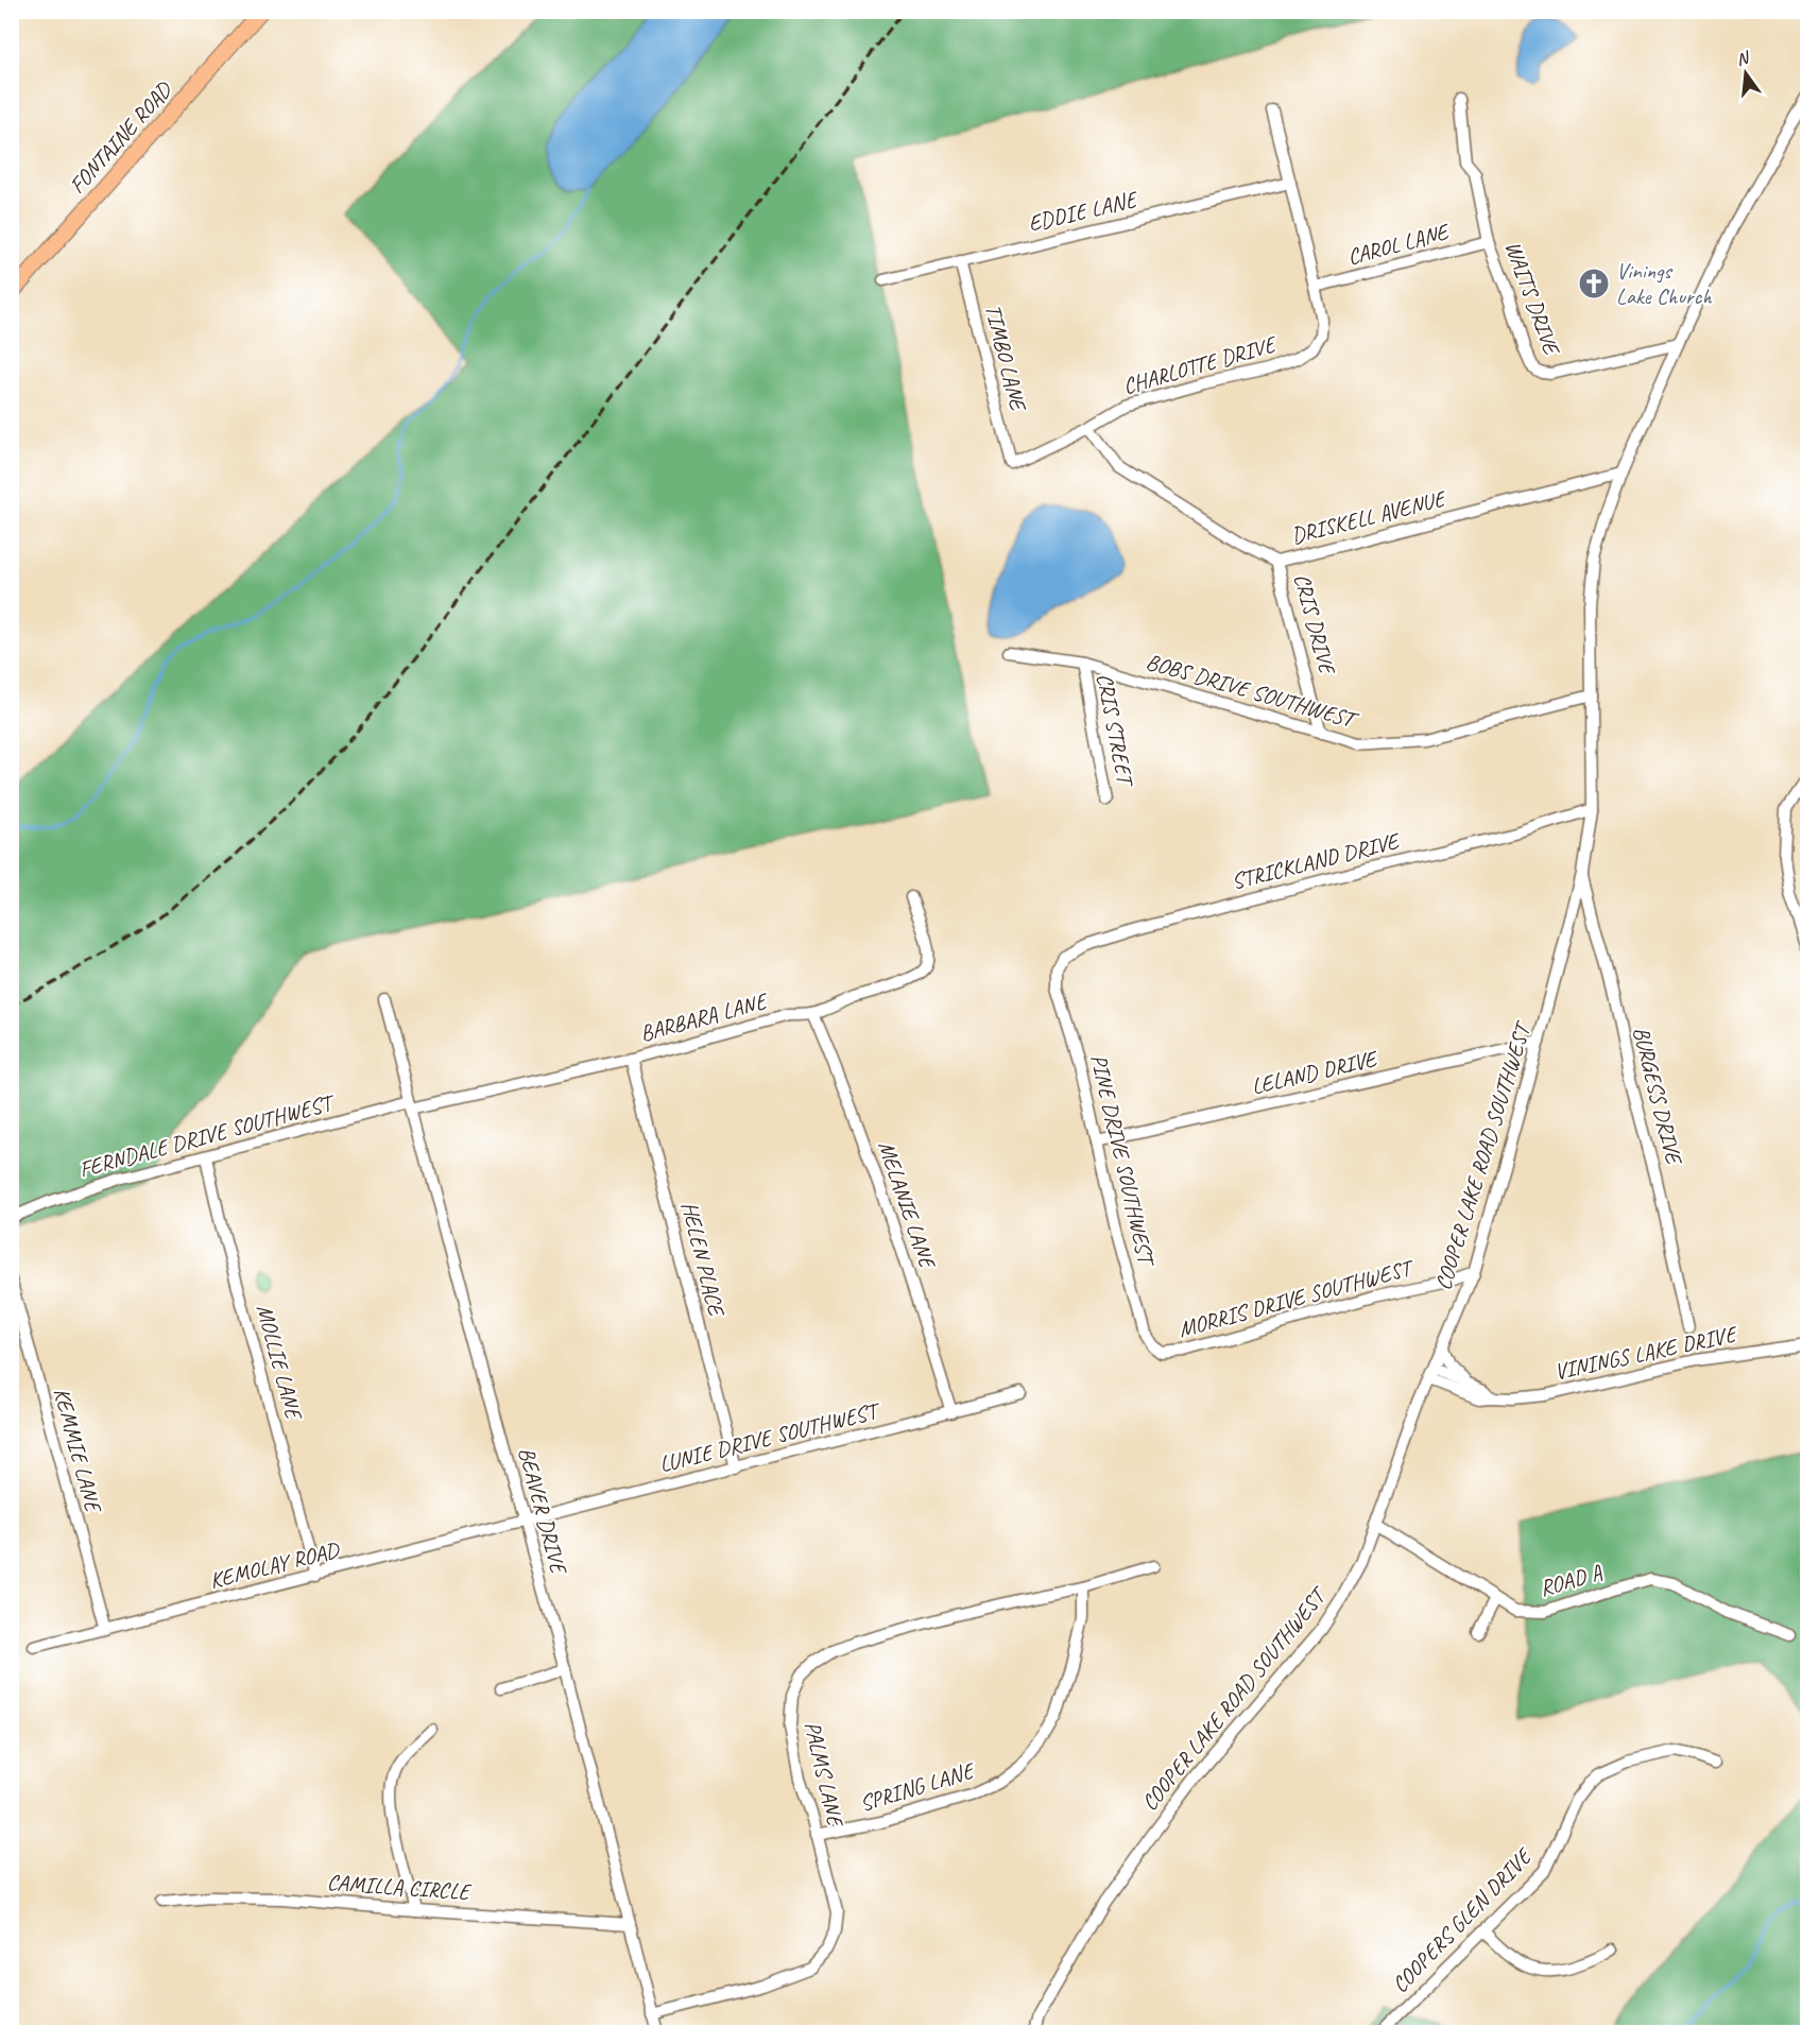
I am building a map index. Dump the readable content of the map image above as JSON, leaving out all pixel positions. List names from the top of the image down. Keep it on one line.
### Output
{"streets":{"main road":["FONTAINE ROAD"],"street":["EDDIE LANE","CAROL LANE","WAITS DRIVE","TIMBO LANE","CHARLOTTE DRIVE","DRISKELL AVENUE","CRIS DRIVE","BOBS DRIVE SOUTHWEST","CRIS STREET","STRICKLAND DRIVE","BARBARA LANE","LELAND DRIVE","BURGESS DRIVE","FERNDALE DRIVE SOUTHWEST","COOPER LAKE ROAD SOUTHWEST","PINE DRIVE SOUTHWEST","MELANIE LANE","HELEN PLACE","MORRIS DRIVE SOUTHWEST","VININGS LAKE DRIVE","MOLLIE LANE","LUNIE DRIVE SOUTHWEST","KEMMIE LANE","BEAVER DRIVE","KEMOLAY ROAD","ROAD A","PALMS LANE","SPRING LANE","CAMILLA CIRCLE","COOPERS GLEN DRIVE"]},"crossings":[["EDDIE LANE","TIMBO LANE"],["EDDIE LANE","CHARLOTTE DRIVE"],["CAROL LANE","WAITS DRIVE"],["CAROL LANE","CHARLOTTE DRIVE"],["WAITS DRIVE","COOPER LAKE ROAD SOUTHWEST"],["TIMBO LANE","CHARLOTTE DRIVE"],["CHARLOTTE DRIVE","DRISKELL AVENUE"],["DRISKELL AVENUE","CRIS DRIVE"],["DRISKELL AVENUE","COOPER LAKE ROAD SOUTHWEST"],["CRIS DRIVE","BOBS DRIVE SOUTHWEST"],["BOBS DRIVE SOUTHWEST","CRIS STREET"],["BOBS DRIVE SOUTHWEST","COOPER LAKE ROAD SOUTHWEST"],["STRICKLAND DRIVE","COOPER LAKE ROAD SOUTHWEST"],["STRICKLAND DRIVE","PINE DRIVE SOUTHWEST"],["BARBARA LANE","FERNDALE DRIVE SOUTHWEST"],["BARBARA LANE","MELANIE LANE"],["BARBARA LANE","HELEN PLACE"],["BARBARA LANE","BEAVER DRIVE"],["LELAND DRIVE","COOPER LAKE ROAD SOUTHWEST"],["LELAND DRIVE","PINE DRIVE SOUTHWEST"],["BURGESS DRIVE","COOPER LAKE ROAD SOUTHWEST"],["FERNDALE DRIVE SOUTHWEST","MOLLIE LANE"],["FERNDALE DRIVE SOUTHWEST","BEAVER DRIVE"],["COOPER LAKE ROAD SOUTHWEST","MORRIS DRIVE SOUTHWEST"],["COOPER LAKE ROAD SOUTHWEST","VININGS LAKE DRIVE"],["COOPER LAKE ROAD SOUTHWEST","ROAD A"],["PINE DRIVE SOUTHWEST","MORRIS DRIVE SOUTHWEST"],["MELANIE LANE","LUNIE DRIVE SOUTHWEST"],["HELEN PLACE","LUNIE DRIVE SOUTHWEST"],["MOLLIE LANE","KEMOLAY ROAD"],["LUNIE DRIVE SOUTHWEST","BEAVER DRIVE"],["LUNIE DRIVE SOUTHWEST","KEMOLAY ROAD"],["KEMMIE LANE","KEMOLAY ROAD"],["BEAVER DRIVE","KEMOLAY ROAD"],["BEAVER DRIVE","PALMS LANE"],["BEAVER DRIVE","CAMILLA CIRCLE"],["PALMS LANE","SPRING LANE"]],"places":{"church":["Vinings Lake Church"]},"north":"top"}
